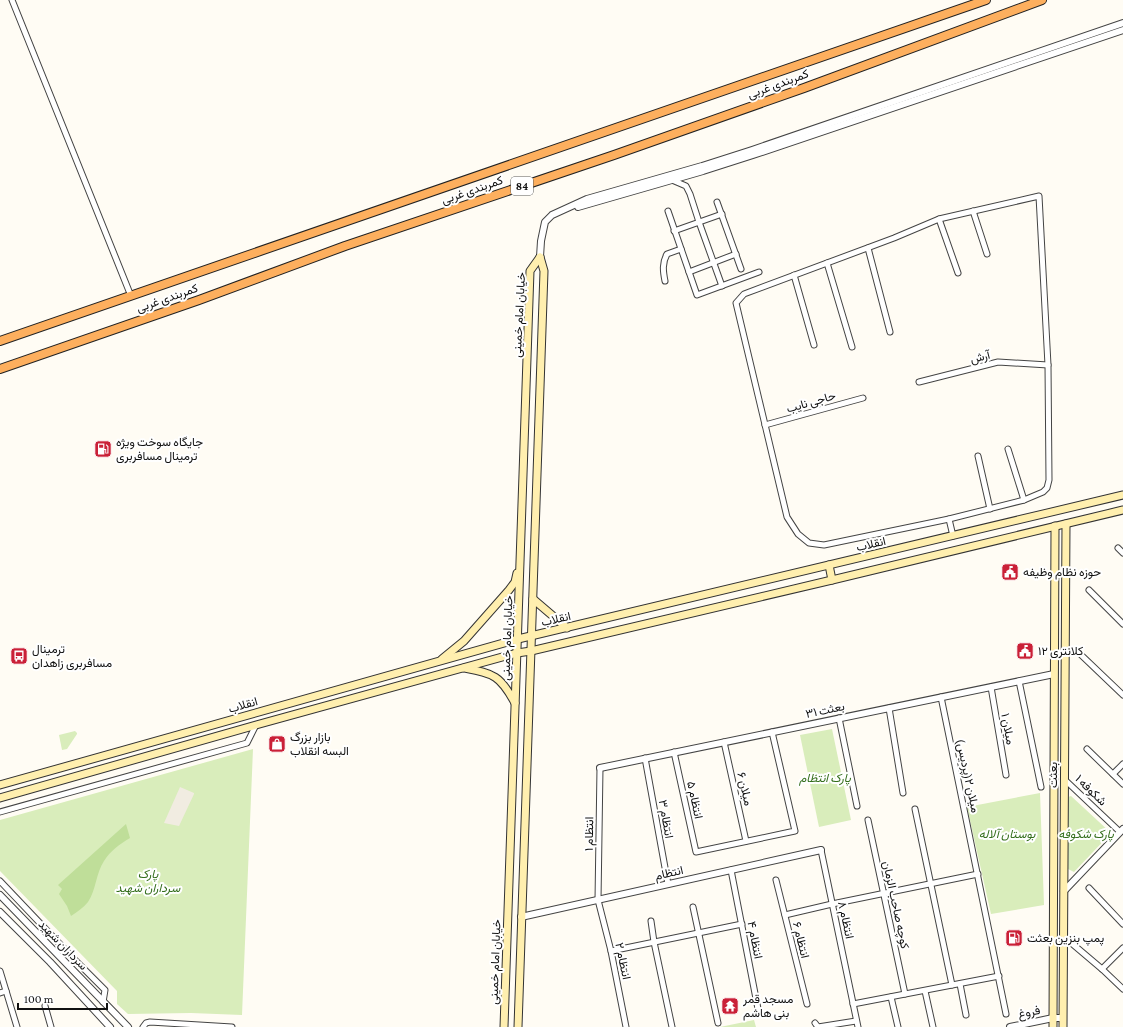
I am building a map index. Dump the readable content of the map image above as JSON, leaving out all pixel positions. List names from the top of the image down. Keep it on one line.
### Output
{"streets":{"highway":["کمربندی غربی","84"],"main road":["خیابان امام خمینی","انقلاب","بعثت"],"street":["آرش","حاجی نایب","بعثت ۳۱","میلان ۱","میلان ۲(پردیس)","میلان ۶","شکوفه ۱","انتظام ۵","انتظام ۳","انتظام ۱","انتظام","کوچه صاحب الزمان","انتظام ۸","انتظام ۴","انتظام ۶","سرداران شهید","انتظام ۲","فروغ"]},"crossings":[["خیابان امام خمینی","انقلاب"],["خیابان امام خمینی","انتظام"],["انقلاب","بعثت"],["بعثت ۳۱","میلان ۱"],["بعثت ۳۱","بعثت"],["بعثت ۳۱","میلان ۲(پردیس)"],["بعثت ۳۱","میلان ۶"],["بعثت ۳۱","انتظام ۵"],["بعثت ۳۱","انتظام ۳"],["بعثت ۳۱","انتظام ۱"],["بعثت","شکوفه ۱"],["بعثت","فروغ"],["میلان ۶","انتظام ۵"],["انتظام ۳","انتظام"],["انتظام ۱","انتظام"],["انتظام ۱","انتظام ۲"],["انتظام","انتظام ۸"],["انتظام","انتظام ۴"],["انتظام","انتظام ۲"]],"parks":["پارک انتظام","بوستان آلاله","پارک شکوفه","پارک سرداران شهید"],"places":{"fuel station":["جایگاه سوخت ویژه ترمینال مسافربری","پمپ بنزین بعثت"],"public building":["حوزه نظام وظیفه","کلانتری ۱۲"],"bus stop":["ترمینال مسافربری زاهدان"],"shop":["بازار بزرگ البسه انقلاب"],"temple":["مسجد قمر بنی هاشم"]},"scale_bar":"100 m"}
